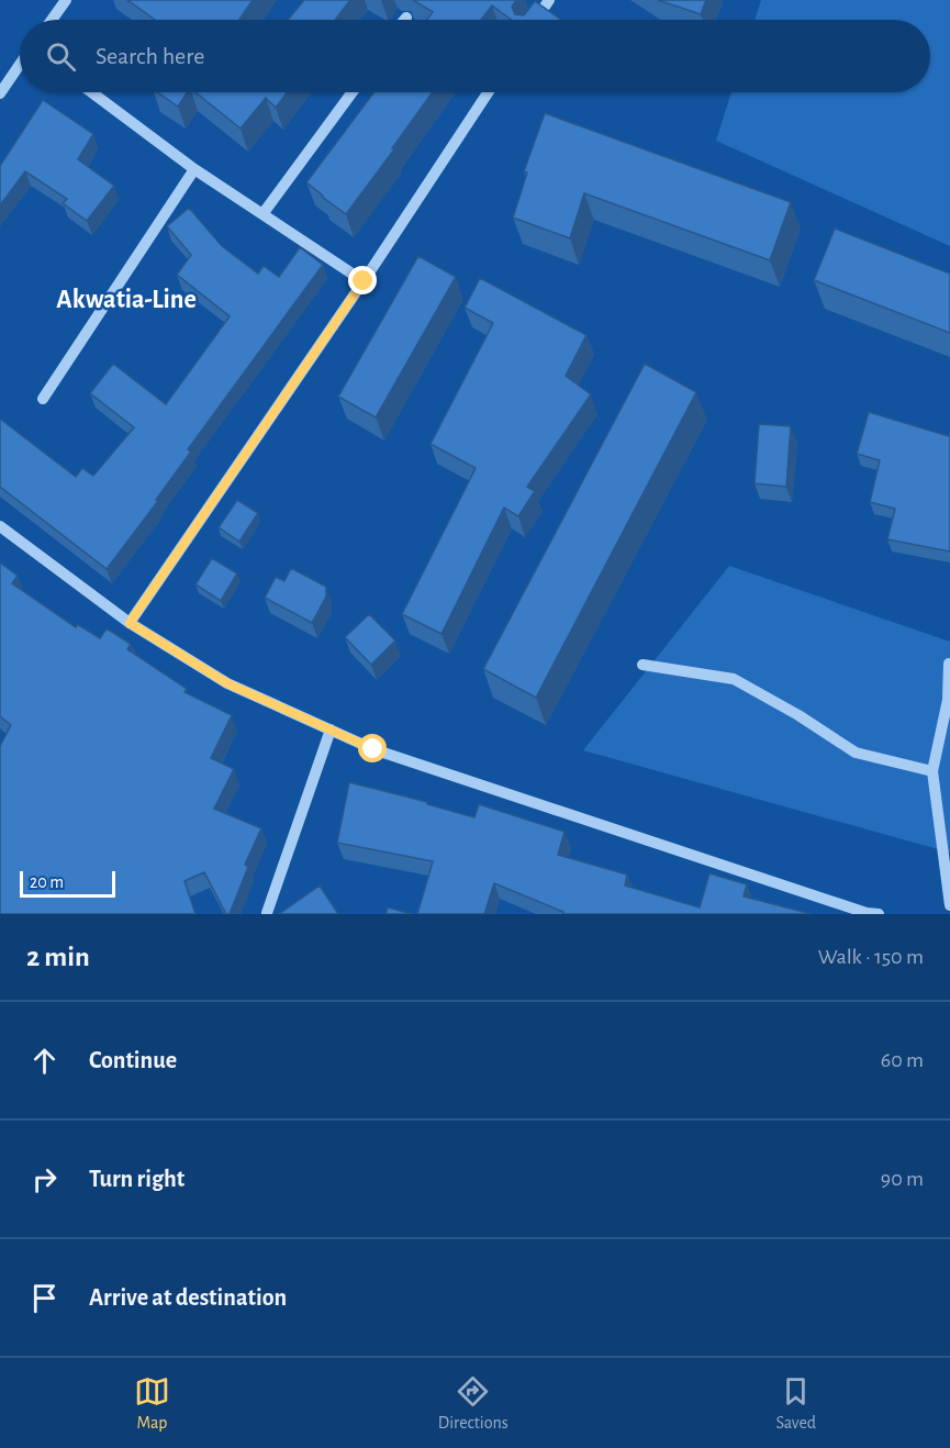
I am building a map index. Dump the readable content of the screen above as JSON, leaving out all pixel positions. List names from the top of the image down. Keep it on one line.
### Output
{"districts":["Akwatia-Line"],"scale_bar":"20 m","page":{"search":"Search here","scale":"20 m","heading":["2 min","Walk · 150 m"],"list":[["Continue","60 m"],["Turn right","90 m"],"Arrive at destination"],"nav":["Map","Directions","Saved"]}}
